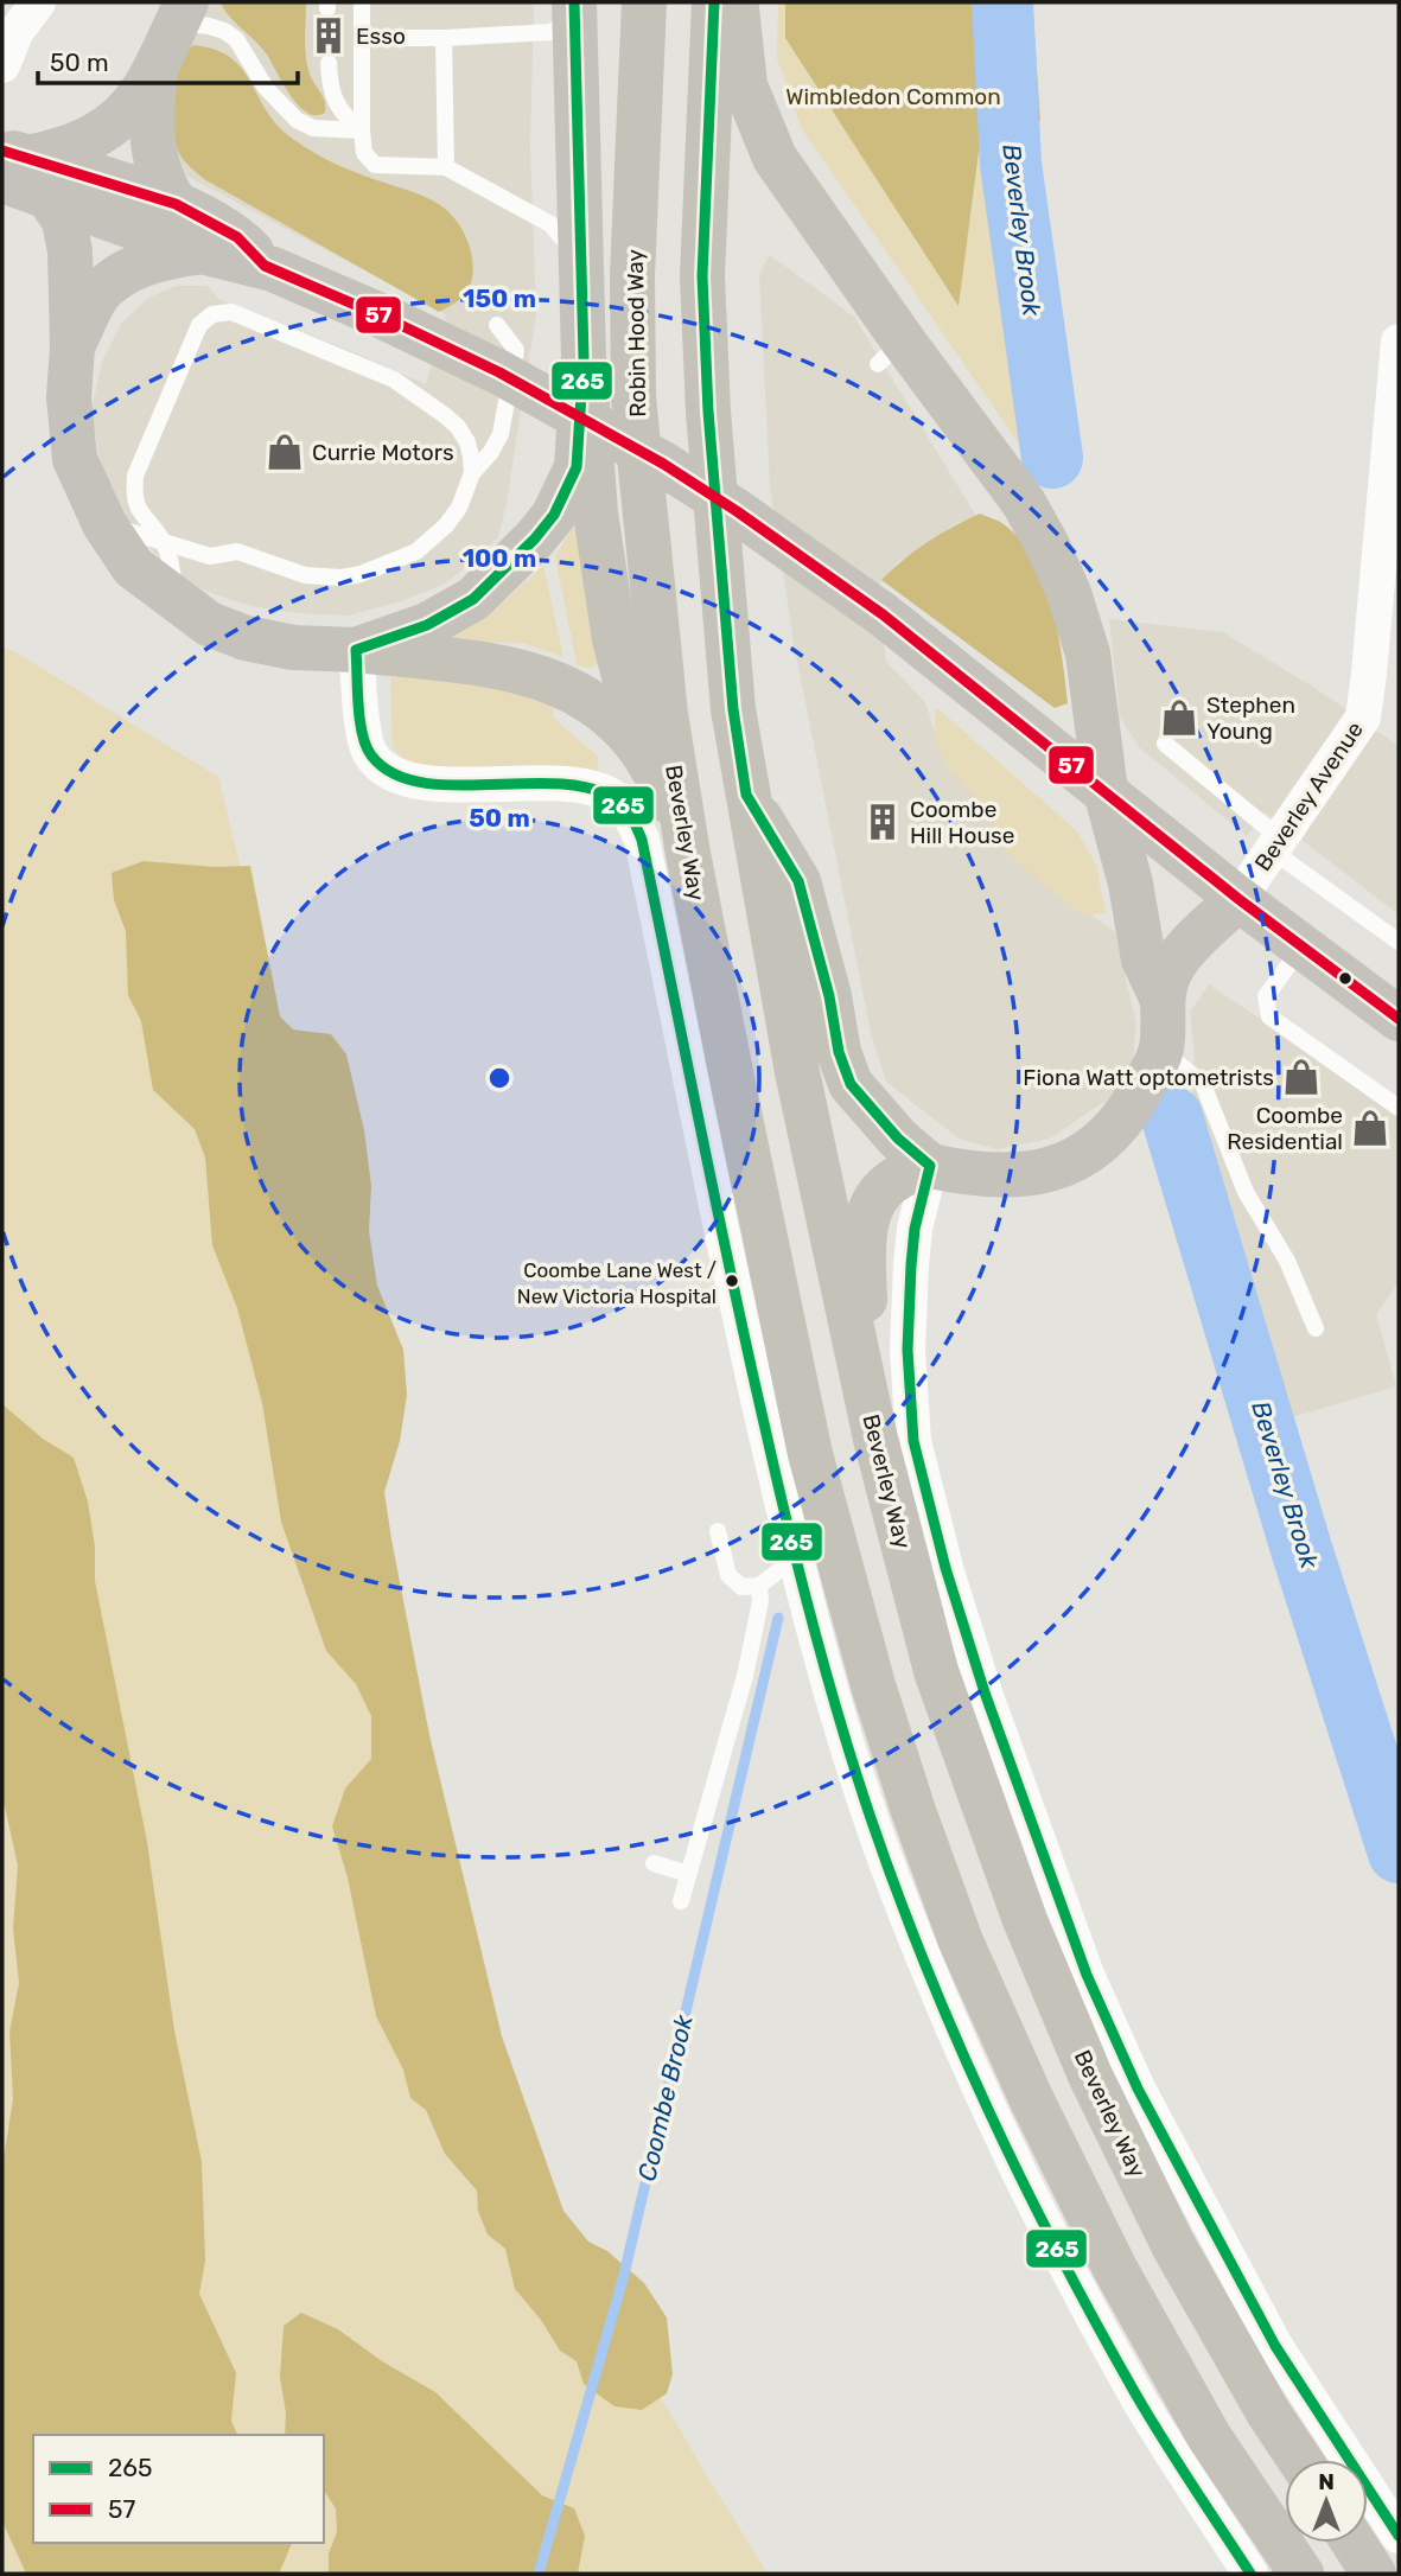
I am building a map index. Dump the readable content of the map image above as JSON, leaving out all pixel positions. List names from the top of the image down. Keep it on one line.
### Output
{"streets":{"highway":["Robin Hood Way","Beverley Way"],"street":["Beverley Avenue"]},"crossings":[["Robin Hood Way","Beverley Way"]],"water":["Beverley Brook","Coombe Brook"],"parks":["Wimbledon Common"],"places":{"building":["Esso","Coombe Hill House"],"shop":["Currie Motors","Stephen Young","Fiona Watt optometrists","Coombe Residential"],"other":["Coombe Lane West / New Victoria Hospital"]},"lines":["transit line 265","transit line 57"],"legend":["265","57"],"scale_bar":"50 m","north":"top","rings":["150 m","100 m","50 m"]}
